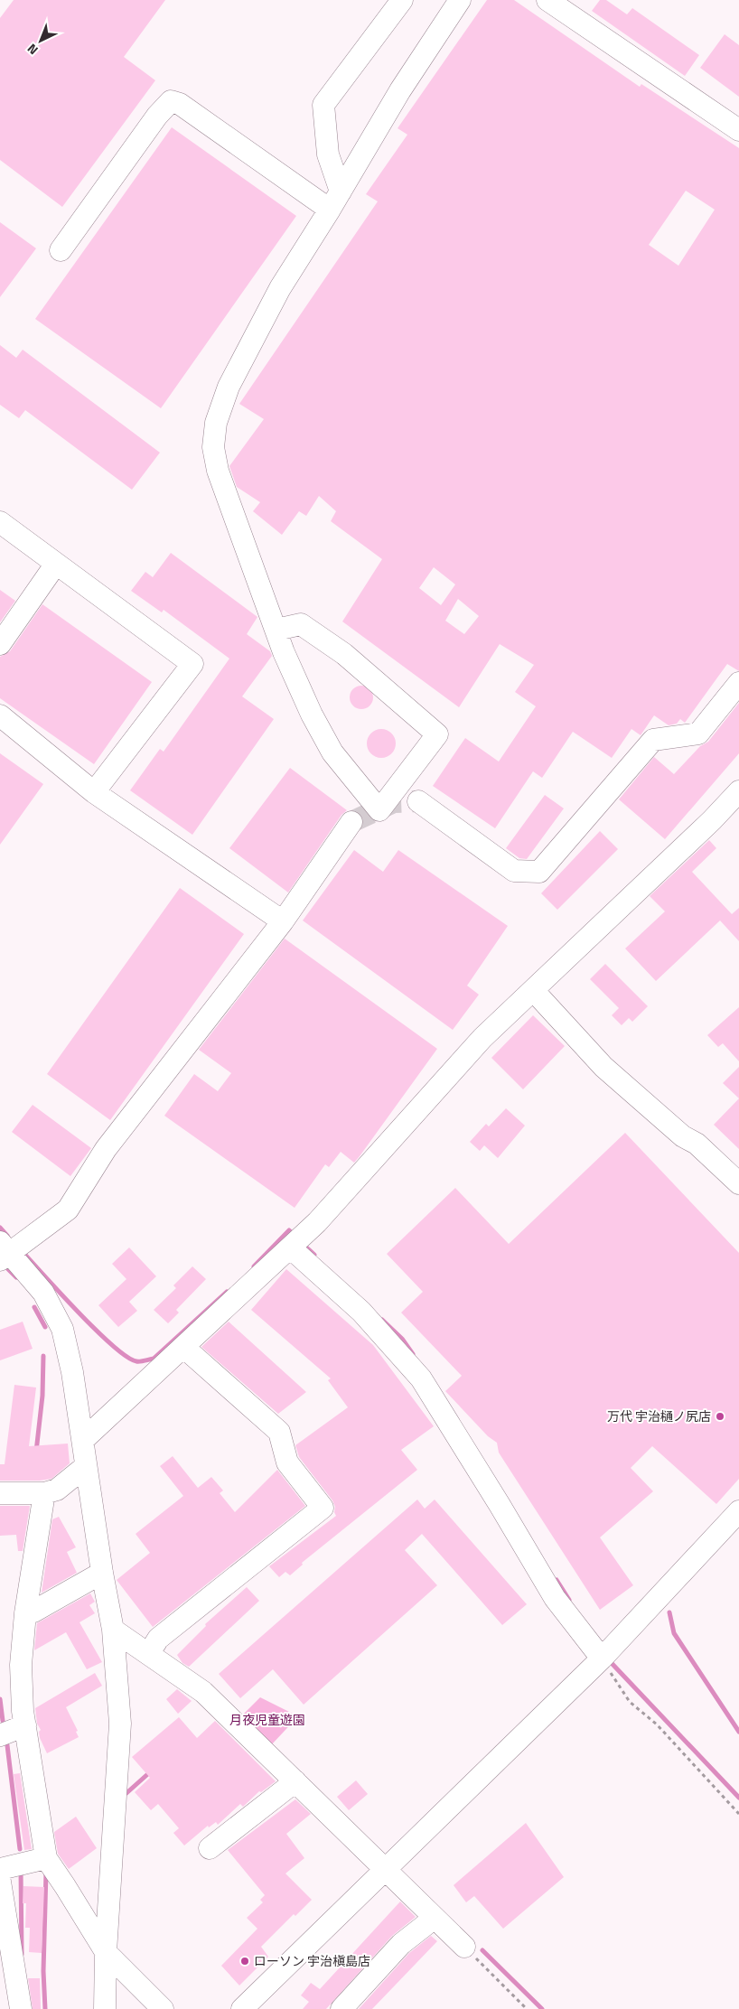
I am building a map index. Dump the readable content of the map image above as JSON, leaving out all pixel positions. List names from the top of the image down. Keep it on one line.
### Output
{"parks":["月夜児童遊園"],"places":["万代 宇治樋ノ尻店","ローソン 宇治槇島店"],"north":"bottom left"}
